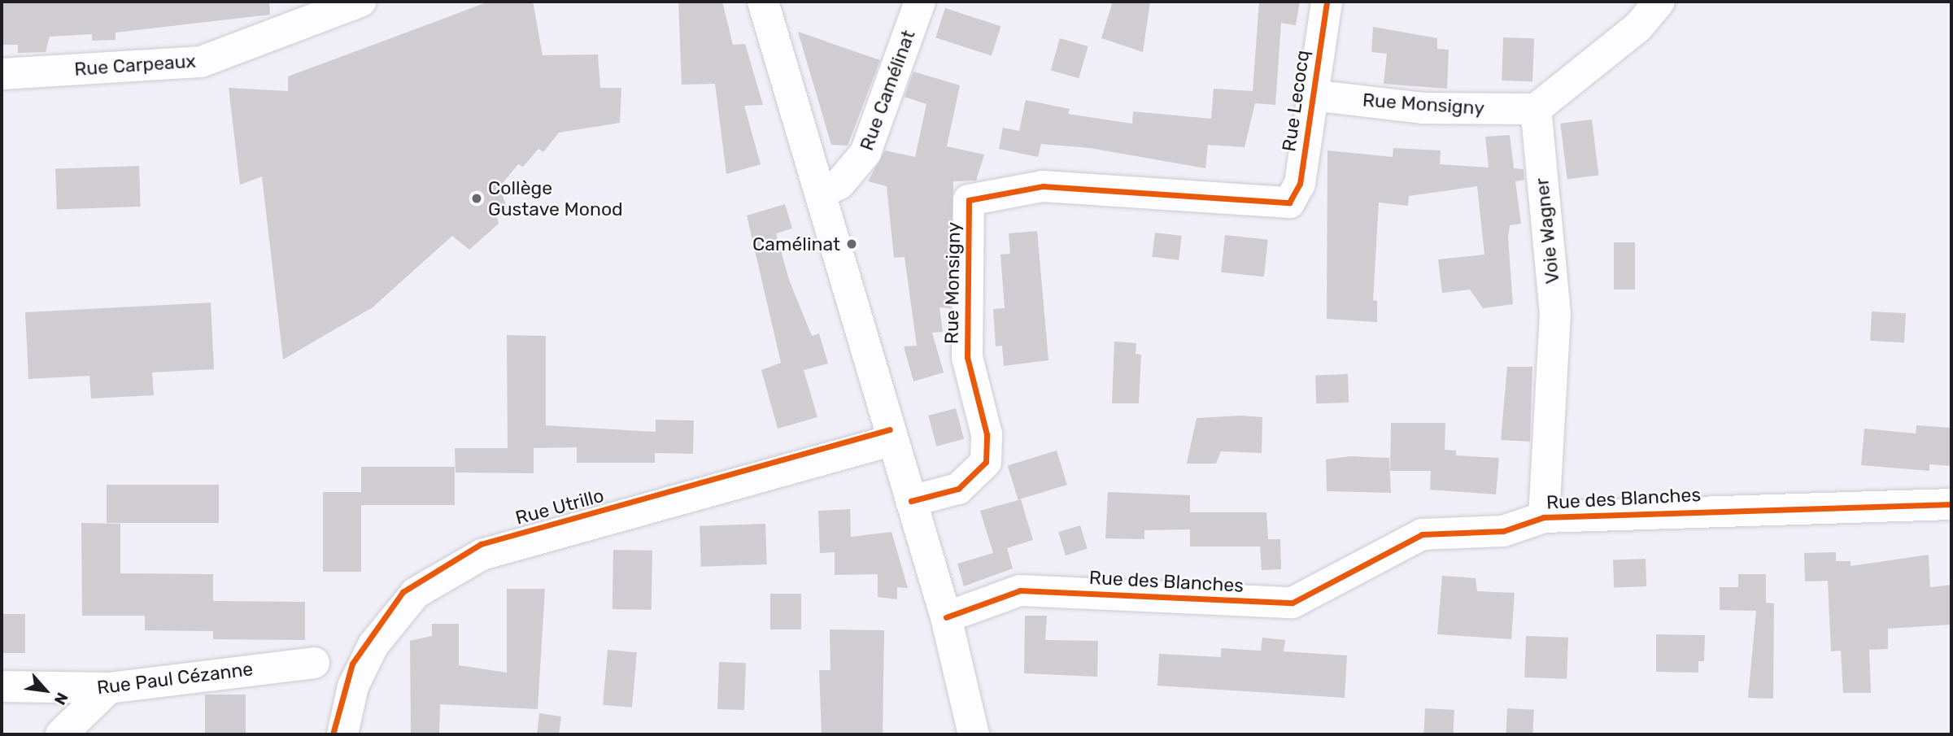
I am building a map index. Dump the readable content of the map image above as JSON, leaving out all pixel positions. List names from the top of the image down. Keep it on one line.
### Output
{"streets":{"street":["Rue Carpeaux","Rue Camélinat","Rue Lecocq","Rue Monsigny","Voie Wagner","Rue des Blanches","Rue Utrillo","Rue Paul Cézanne"]},"crossings":[["Rue Lecocq","Rue Monsigny"],["Rue Monsigny","Voie Wagner"],["Voie Wagner","Rue des Blanches"]],"places":["Collège Gustave Monod","Camélinat"],"north":"bottom right"}
